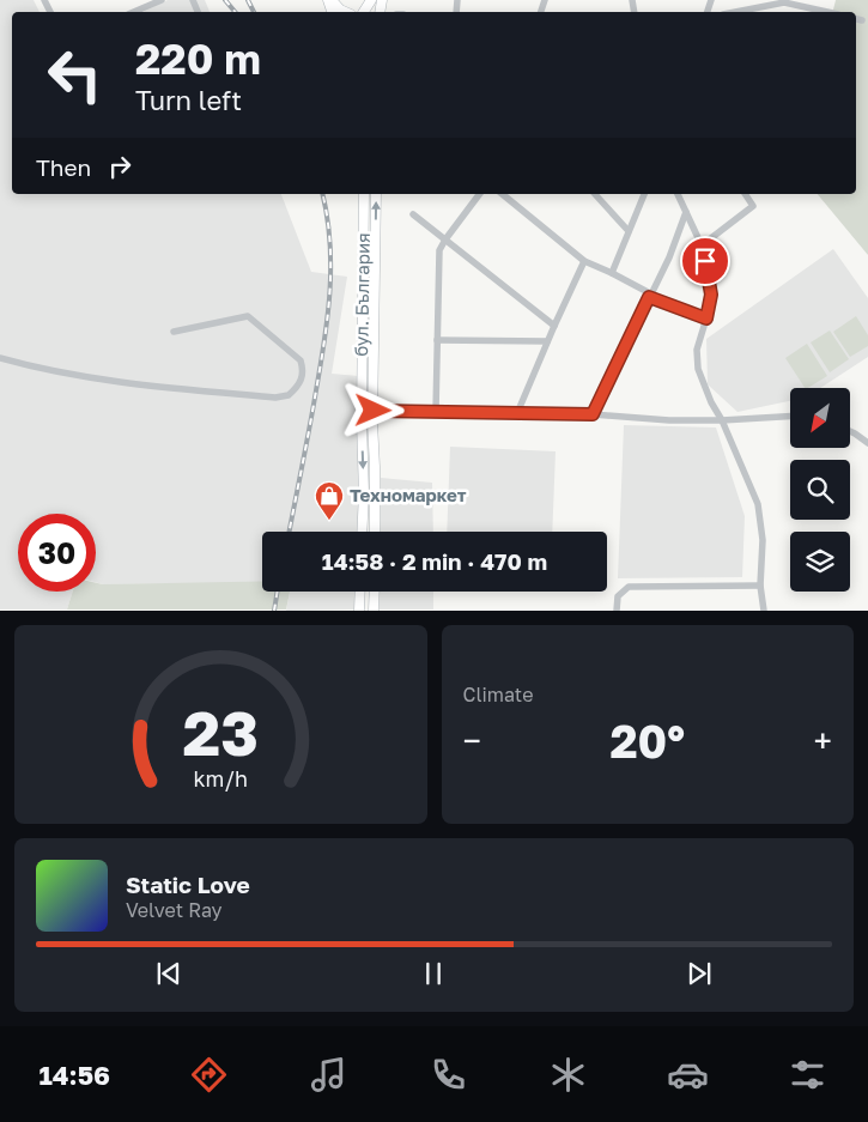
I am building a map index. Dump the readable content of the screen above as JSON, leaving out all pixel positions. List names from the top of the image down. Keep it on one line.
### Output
{"streets":{"main road":["бул. България"]},"places":{"shop":["Техномаркет"]},"north":"bottom left","page":{"turn":["220 m","Turn left"],"then":"Then","limit":"30","trip":"14:58 · 2 min · 470 m","tile":"Climate","heat":["−","20°","+"],"song":["Static Love","Velvet Ray"],"tabs":"14:56","gauge":["23","km/h"]}}
